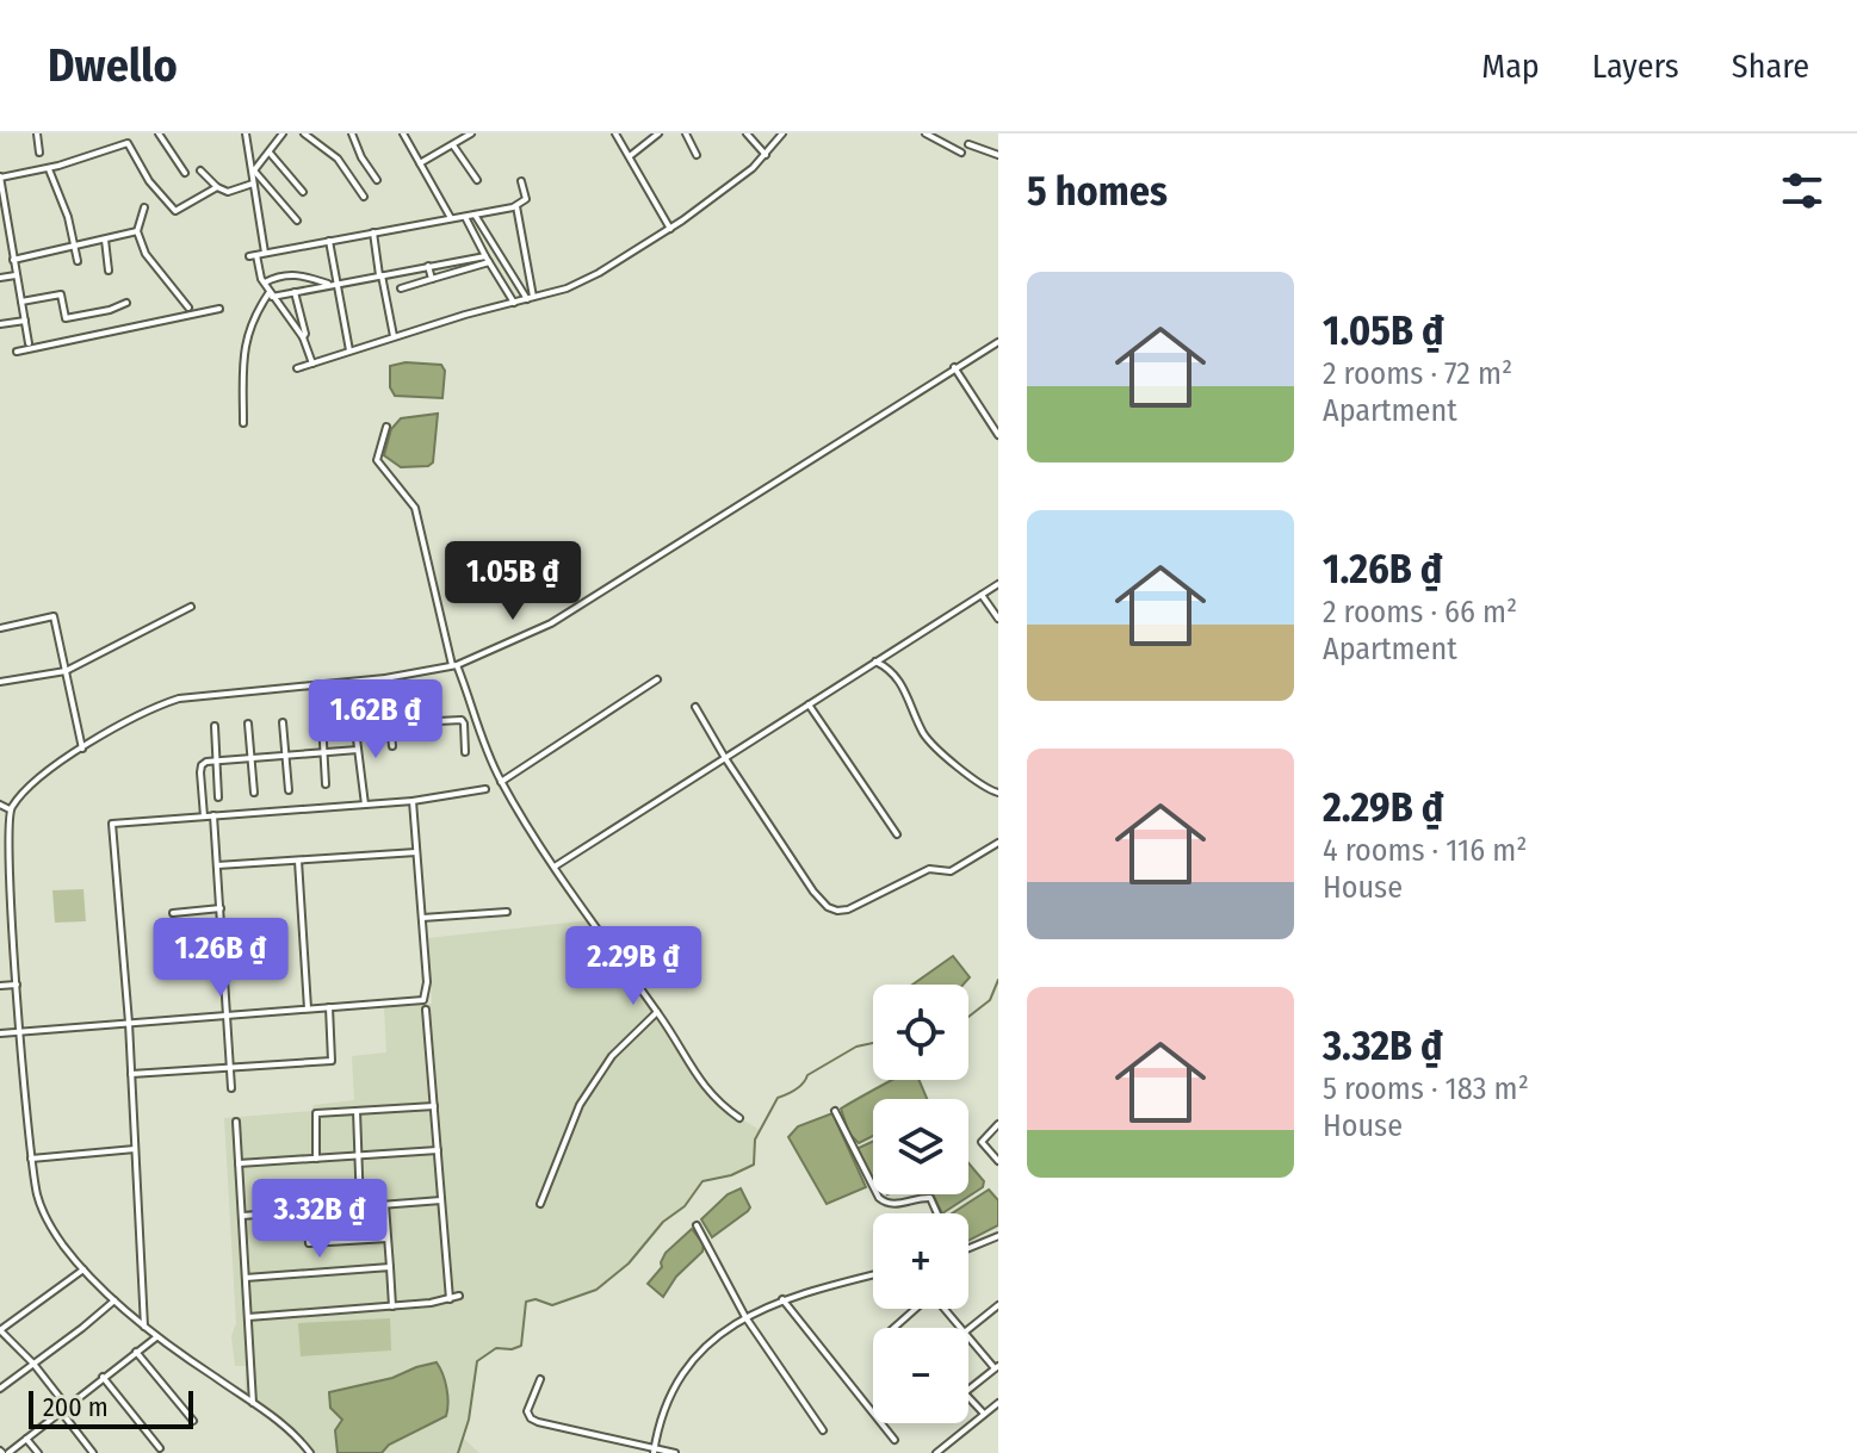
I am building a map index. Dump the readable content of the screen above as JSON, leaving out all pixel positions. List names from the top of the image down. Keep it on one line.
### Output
{"scale_bar":"200 m","page":{"header":"Dwello","nav":["Map","Layers","Share"],"heading":"5 homes","list":[{"name":"1.05B ₫","note":"2 rooms · 72 m² · Apartment"},{"name":"1.26B ₫","note":"2 rooms · 66 m² · Apartment"},{"name":"2.29B ₫","note":"4 rooms · 116 m² · House"},{"name":"3.32B ₫","note":"5 rooms · 183 m² · House"}],"price":["1.05B ₫","1.62B ₫","1.26B ₫","2.29B ₫","3.32B ₫"],"map_buttons":["+","−"],"scale":"200 m"}}
